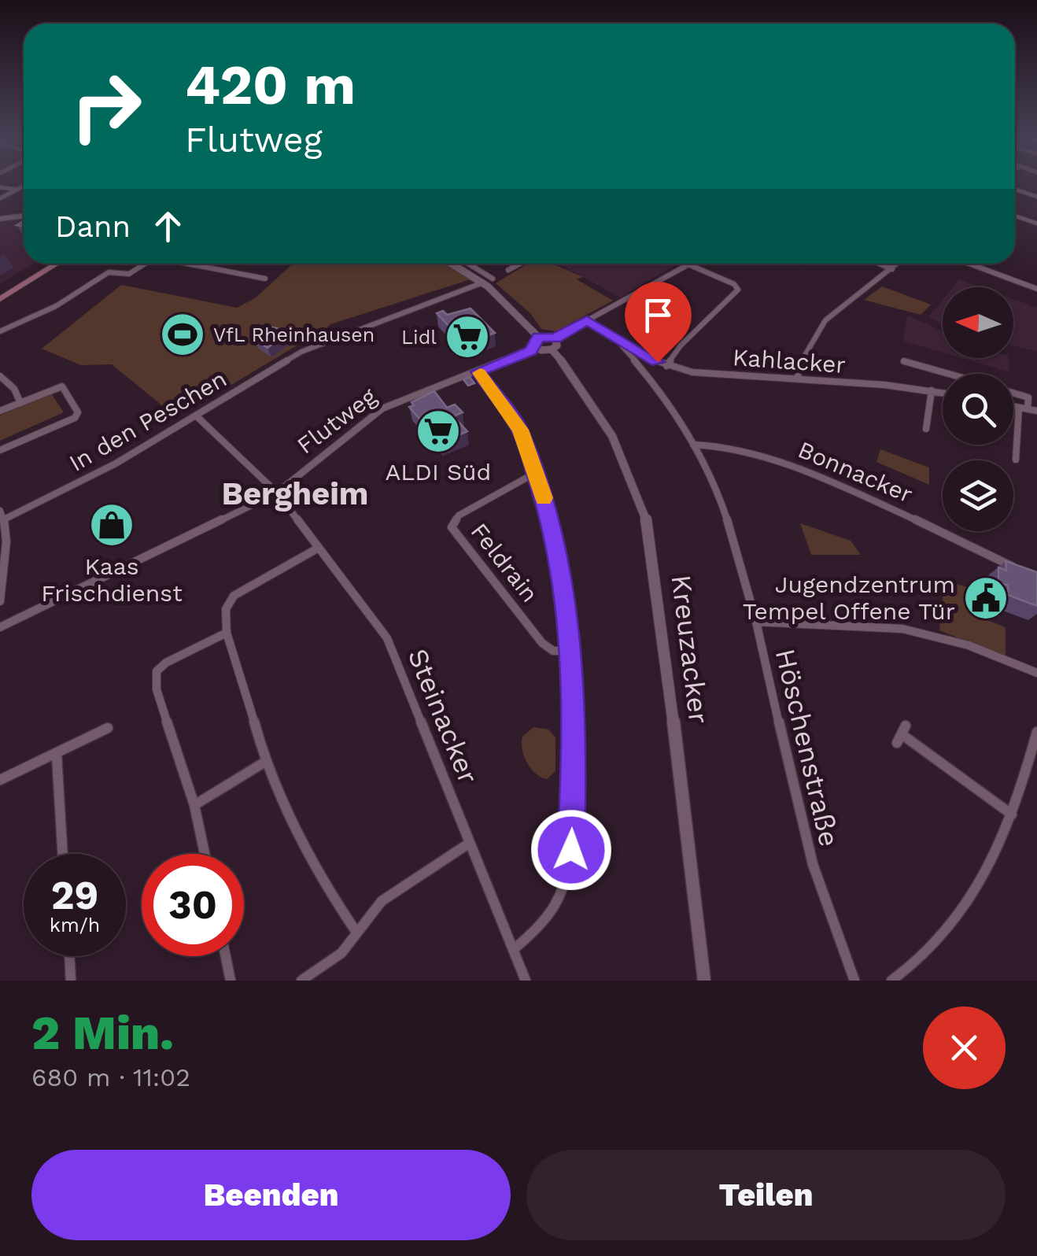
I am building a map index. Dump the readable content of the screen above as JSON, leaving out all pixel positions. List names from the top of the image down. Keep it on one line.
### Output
{"streets":{"street":["Kahlacker","In den Peschen","Flutweg","Bonnacker","Feldrain","Kreuzacker","Steinacker","Höschenstraße"]},"crossings":[["Kahlacker","Höschenstraße"],["In den Peschen","Steinacker"],["Flutweg","Steinacker"],["Bonnacker","Höschenstraße"]],"districts":["Bergheim"],"places":{"sports":["VfL Rheinhausen"],"supermarket":["Lidl","ALDI Süd"],"shop":["Kaas Frischdienst"],"public building":["Jugendzentrum Tempel Offene Tür"]},"north":"left","page":{"turn":["420 m","Flutweg"],"then":"Dann","speed":"29 km/h","limit":"30","heading":["2 Min.","680 m · 11:02"],"buttons":["Beenden","Teilen"]}}
